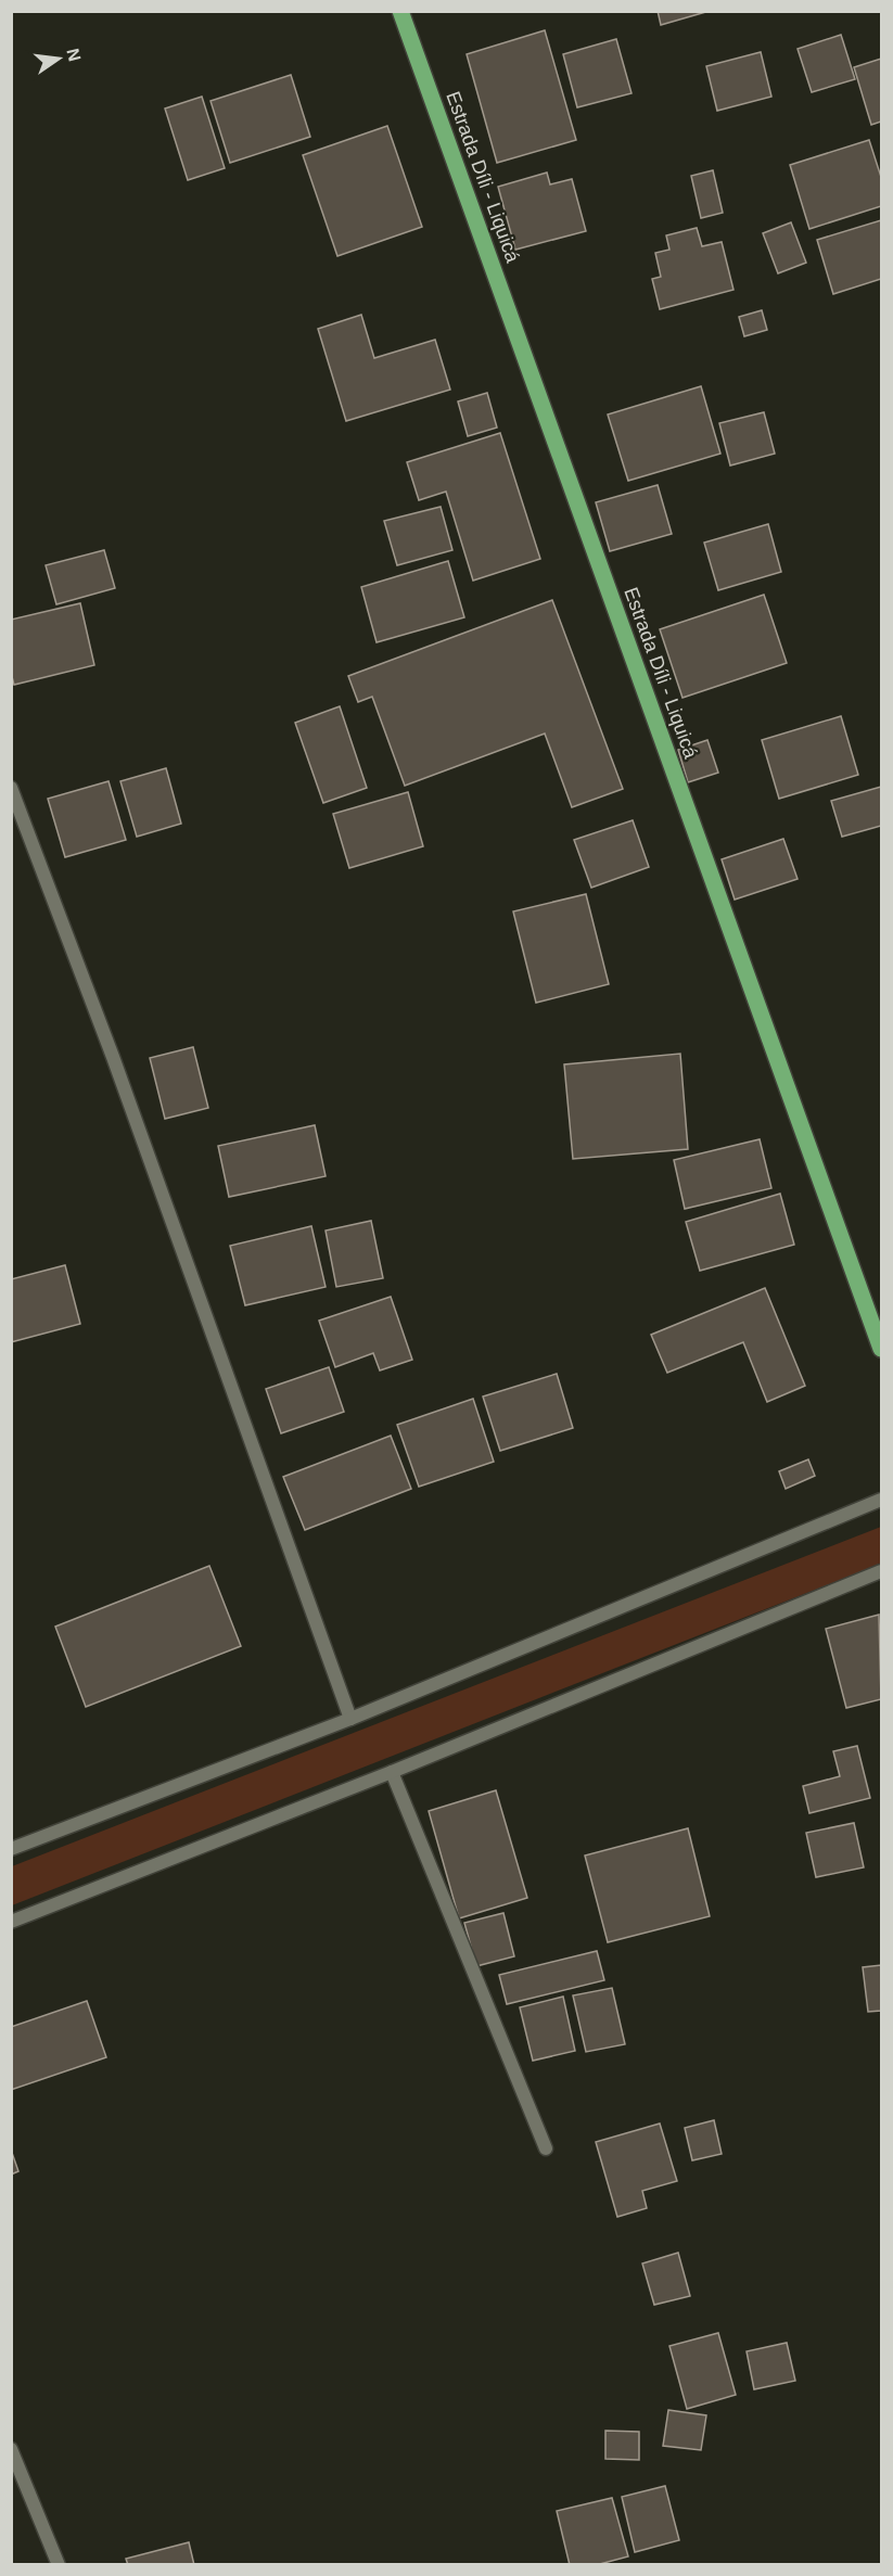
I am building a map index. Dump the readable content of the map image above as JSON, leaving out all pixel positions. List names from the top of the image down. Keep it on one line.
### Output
{"streets":{"main road":["Estrada Díli - Liquicá"]},"north":"right"}
